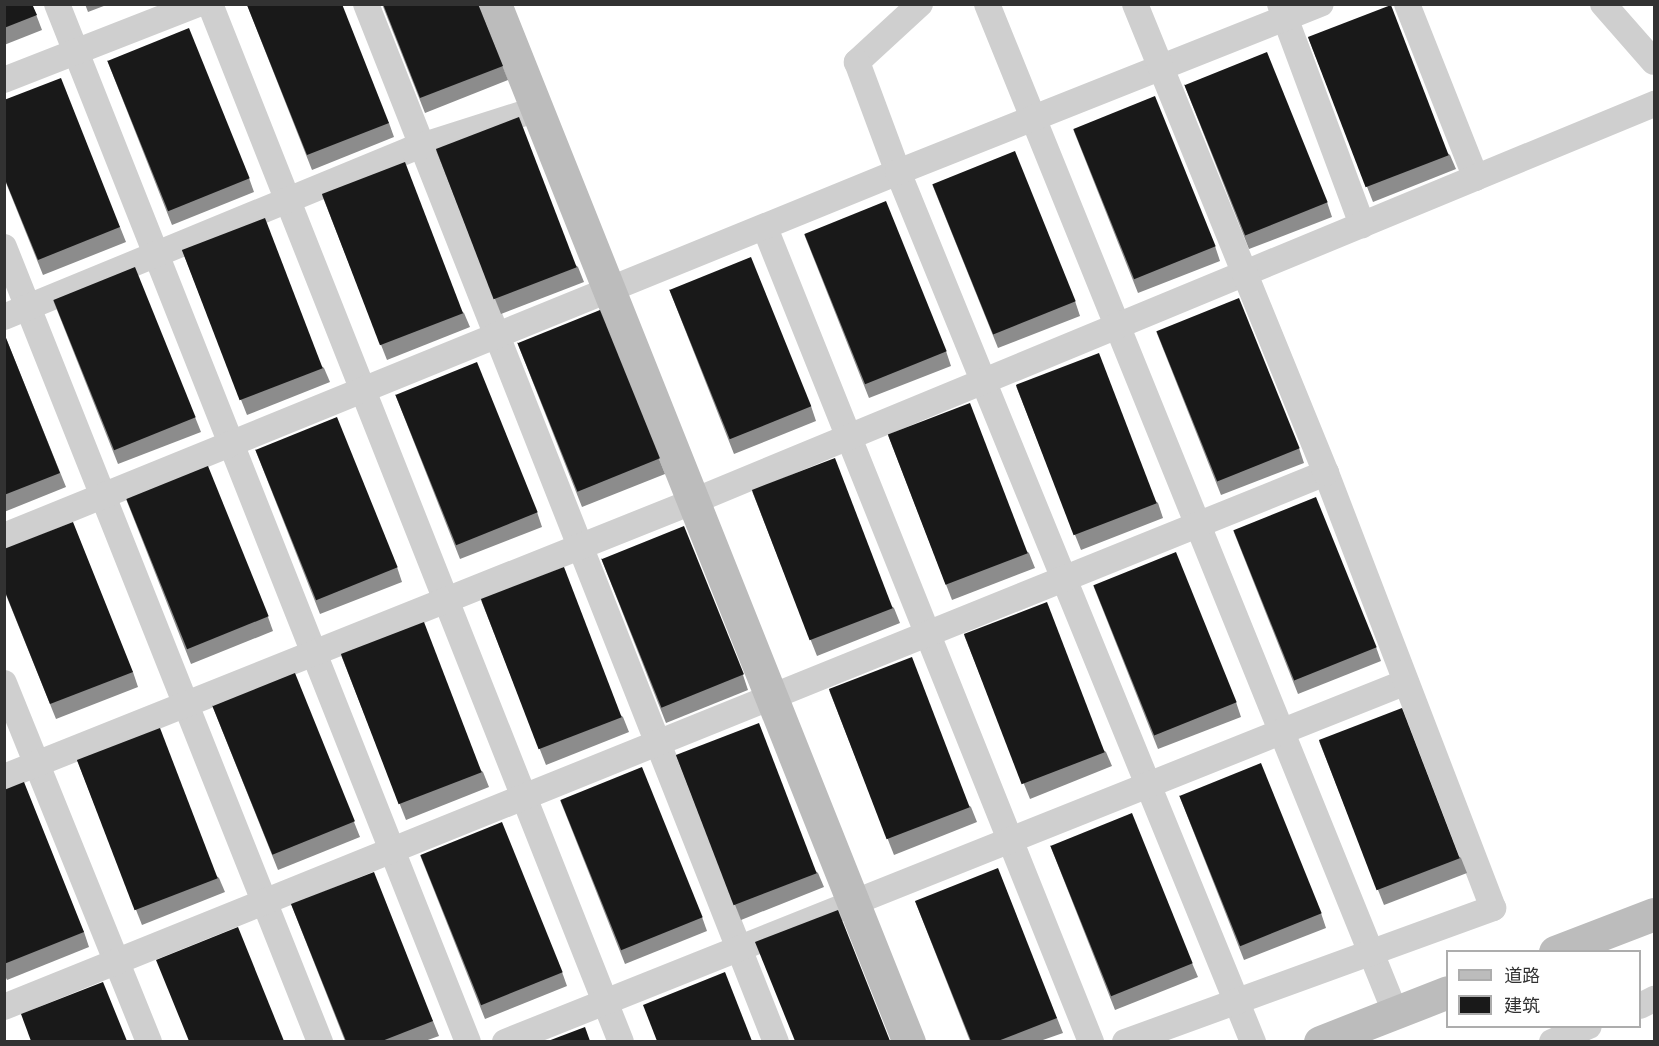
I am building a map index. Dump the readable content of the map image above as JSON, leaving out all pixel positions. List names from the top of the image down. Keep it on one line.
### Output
{"legend":["道路","建筑"]}
